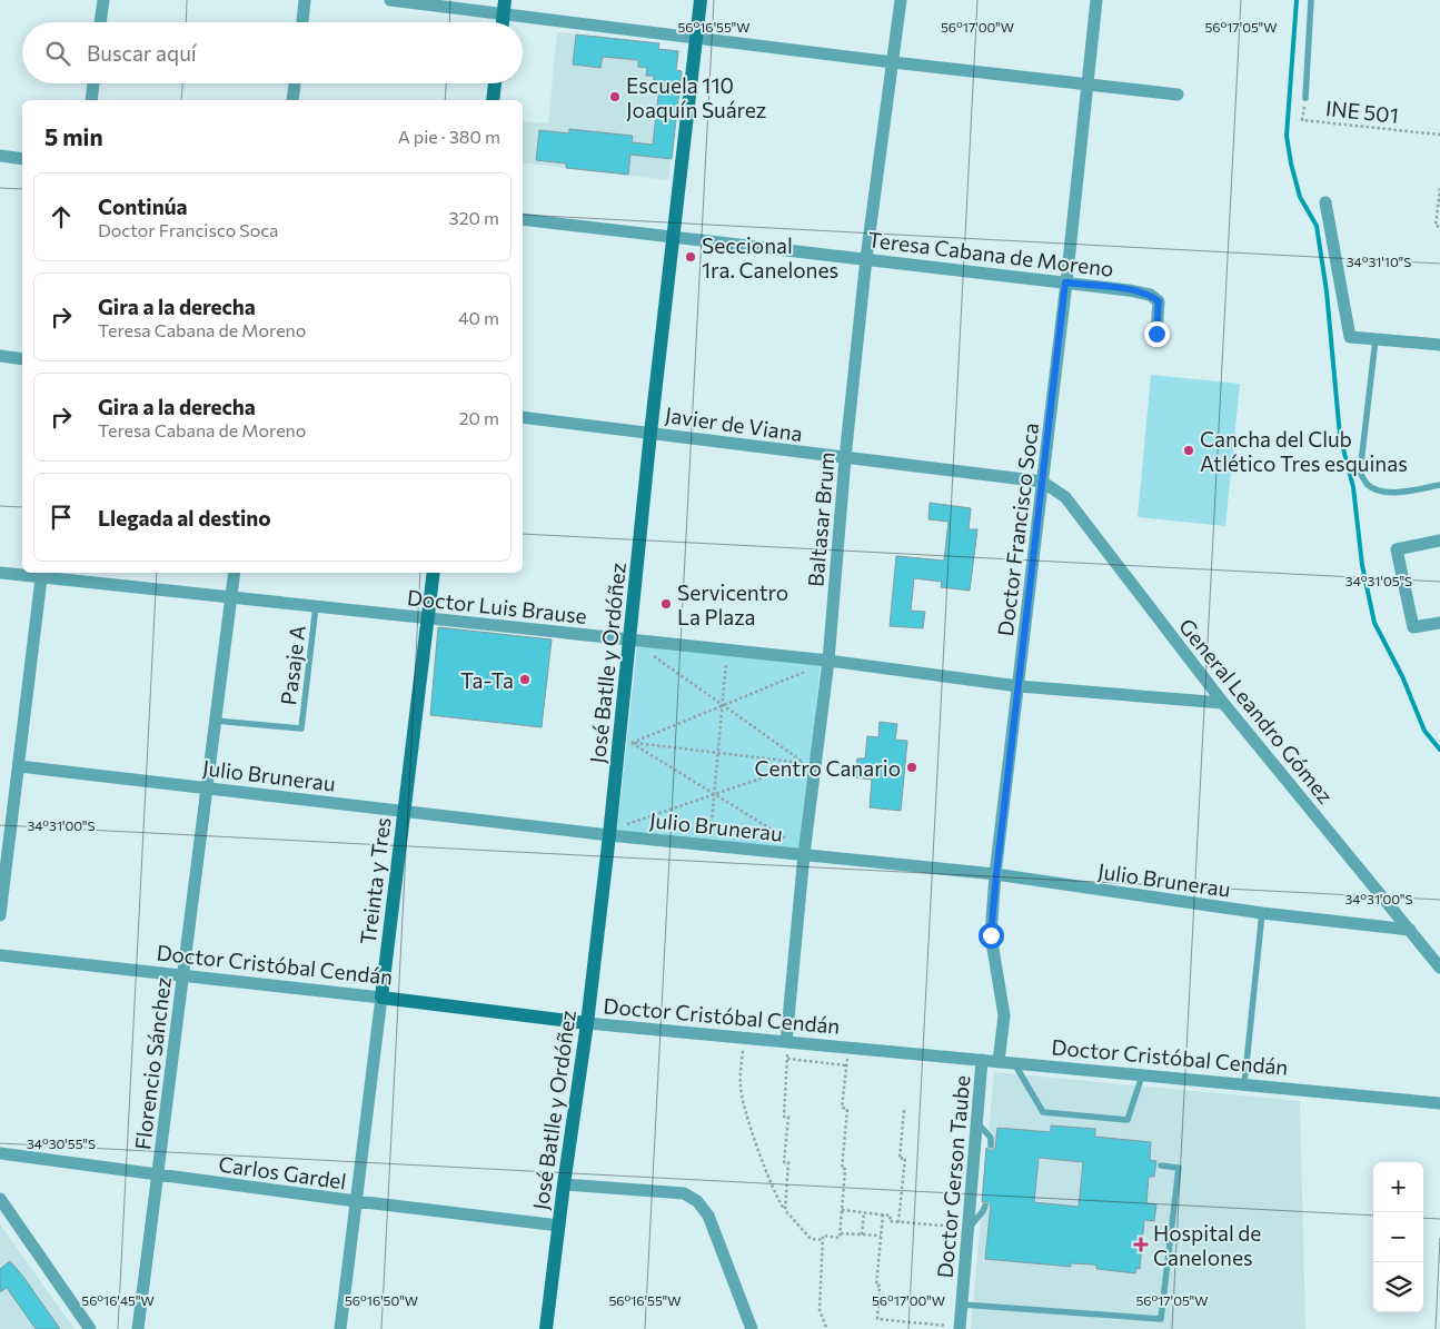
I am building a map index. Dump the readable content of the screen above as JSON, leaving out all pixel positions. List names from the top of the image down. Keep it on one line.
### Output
{"streets":{"street":["Teresa Cabana de Moreno","Javier de Viana","Baltasar Brum","Doctor Francisco Soca","Doctor Luis Brause","José Batlle y Ordóñez","General Leandro Gómez","Julio Brunerau","Treinta y Tres","Doctor Cristóbal Cendán","Florencio Sánchez","Carlos Gardel","Doctor Gerson Taube"],"lane":["Pasaje A"],"path":["INE 501"]},"crossings":[["Teresa Cabana de Moreno","Baltasar Brum"],["Teresa Cabana de Moreno","Doctor Francisco Soca"],["Teresa Cabana de Moreno","José Batlle y Ordóñez"],["Javier de Viana","Baltasar Brum"],["Javier de Viana","Doctor Francisco Soca"],["Javier de Viana","José Batlle y Ordóñez"],["Javier de Viana","General Leandro Gómez"],["Baltasar Brum","Doctor Luis Brause"],["Baltasar Brum","Julio Brunerau"],["Baltasar Brum","Doctor Cristóbal Cendán"],["Doctor Francisco Soca","Doctor Luis Brause"],["Doctor Francisco Soca","General Leandro Gómez"],["Doctor Francisco Soca","Julio Brunerau"],["Doctor Francisco Soca","Doctor Cristóbal Cendán"],["Doctor Luis Brause","José Batlle y Ordóñez"],["Doctor Luis Brause","Pasaje A"],["Doctor Luis Brause","General Leandro Gómez"],["Doctor Luis Brause","Treinta y Tres"],["Doctor Luis Brause","Florencio Sánchez"],["José Batlle y Ordóñez","Julio Brunerau"],["José Batlle y Ordóñez","Doctor Cristóbal Cendán"],["José Batlle y Ordóñez","Carlos Gardel"],["Pasaje A","Florencio Sánchez"],["General Leandro Gómez","Julio Brunerau"],["Julio Brunerau","Treinta y Tres"],["Julio Brunerau","Florencio Sánchez"],["Treinta y Tres","Doctor Cristóbal Cendán"],["Treinta y Tres","Carlos Gardel"],["Doctor Cristóbal Cendán","Florencio Sánchez"],["Doctor Cristóbal Cendán","Doctor Gerson Taube"],["Florencio Sánchez","Carlos Gardel"]],"places":{"other":["Escuela 110 Joaquín Suárez","Seccional 1ra. Canelones","Cancha del Club Atlético Tres esquinas","Servicentro La Plaza","Ta-Ta","Centro Canario"],"health":["Hospital de Canelones"]},"page":{"search":"Buscar aquí","heading":["5 min","A pie · 380 m"],"list":[["Continúa","Doctor Francisco Soca","320 m"],["Gira a la derecha","Teresa Cabana de Moreno","40 m"],["Gira a la derecha","Teresa Cabana de Moreno","20 m"],"Llegada al destino"],"map_buttons":["+","−"]},"coordinates":["56°16'55\"W","56°17'00\"W","56°17'05\"W","34°31'10\"S","34°31'05\"S","34°31'00\"S","34°30'55\"S","56°16'45\"W","56°16'50\"W"]}
